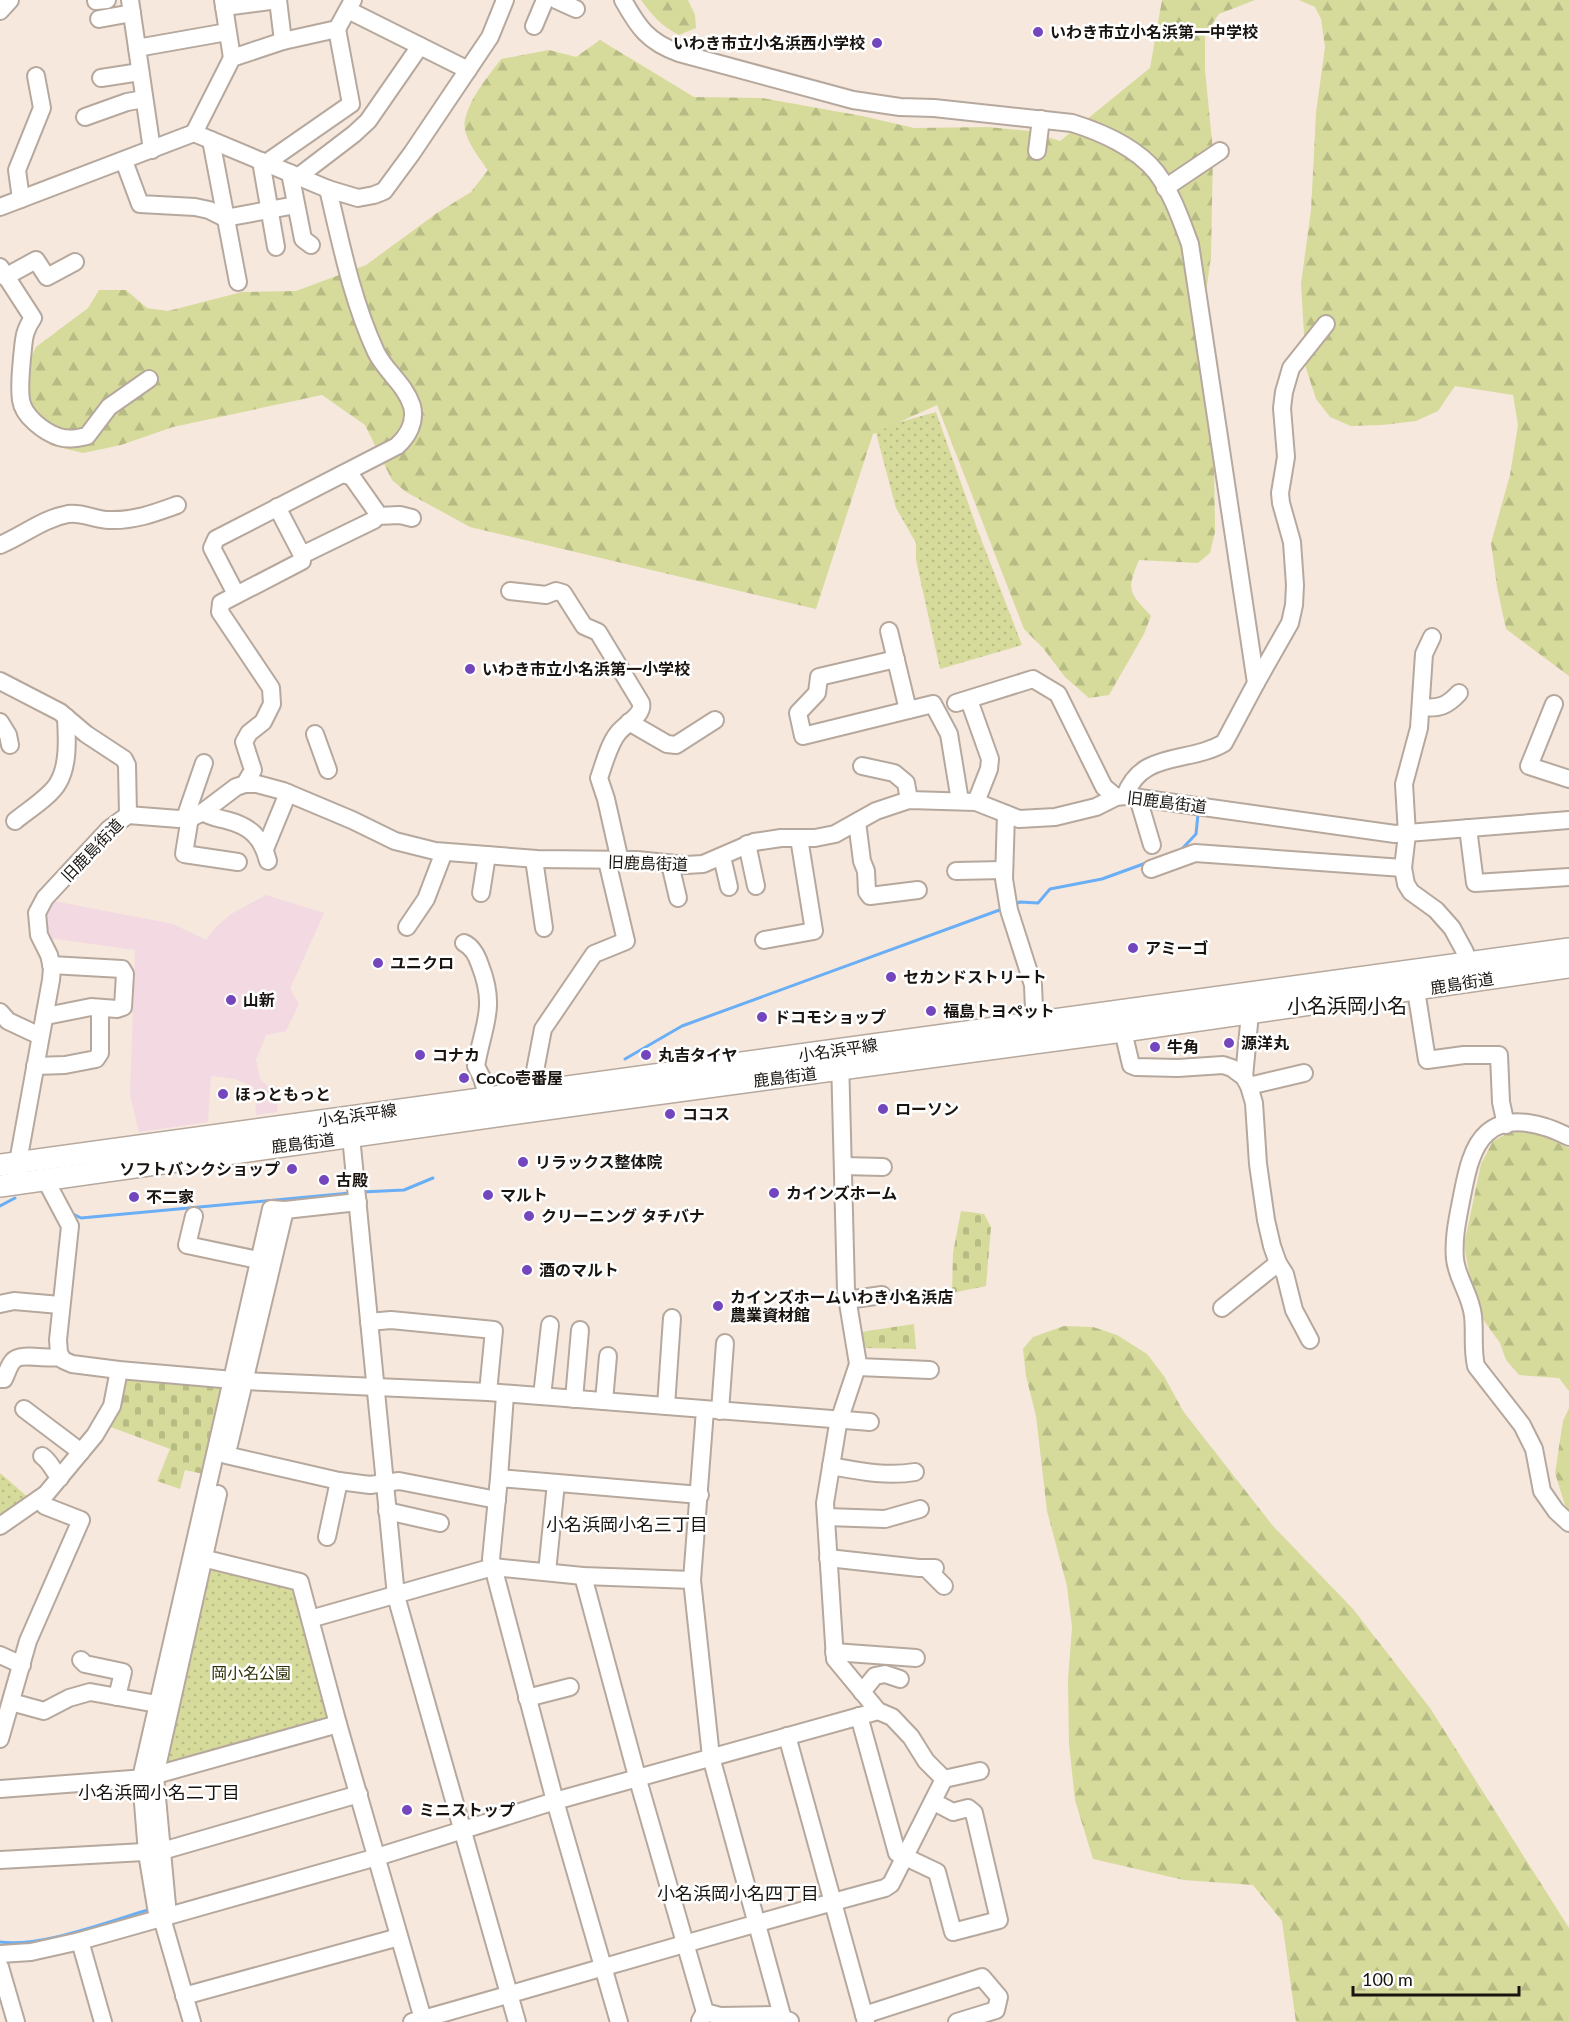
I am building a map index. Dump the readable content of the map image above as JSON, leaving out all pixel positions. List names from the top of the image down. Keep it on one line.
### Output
{"streets":{"main road":["鹿島街道","小名浜平線"],"street":["旧鹿島街道"]},"crossings":[["旧鹿島街道","鹿島街道"],["旧鹿島街道","小名浜平線"],["鹿島街道","小名浜平線"]],"districts":["小名浜岡小名","小名浜岡小名三丁目","小名浜岡小名二丁目","小名浜岡小名四丁目"],"parks":["岡小名公園"],"places":["いわき市立小名浜第一中学校","いわき市立小名浜西小学校","いわき市立小名浜第一小学校","アミーゴ","ユニクロ","セカンドストリート","山新","福島トヨペット","ドコモショップ","源洋丸","牛角","コナカ","丸吉タイヤ","CoCo壱番屋","ほっともっと","ローソン","ココス","リラックス整体院","ソフトバンクショップ","古殿","カインズホーム","マルト","不二家","クリーニング タチバナ","酒のマルト","カインズホームいわき小名浜店 農業資材館","ミニストップ"],"scale_bar":"100 m"}
